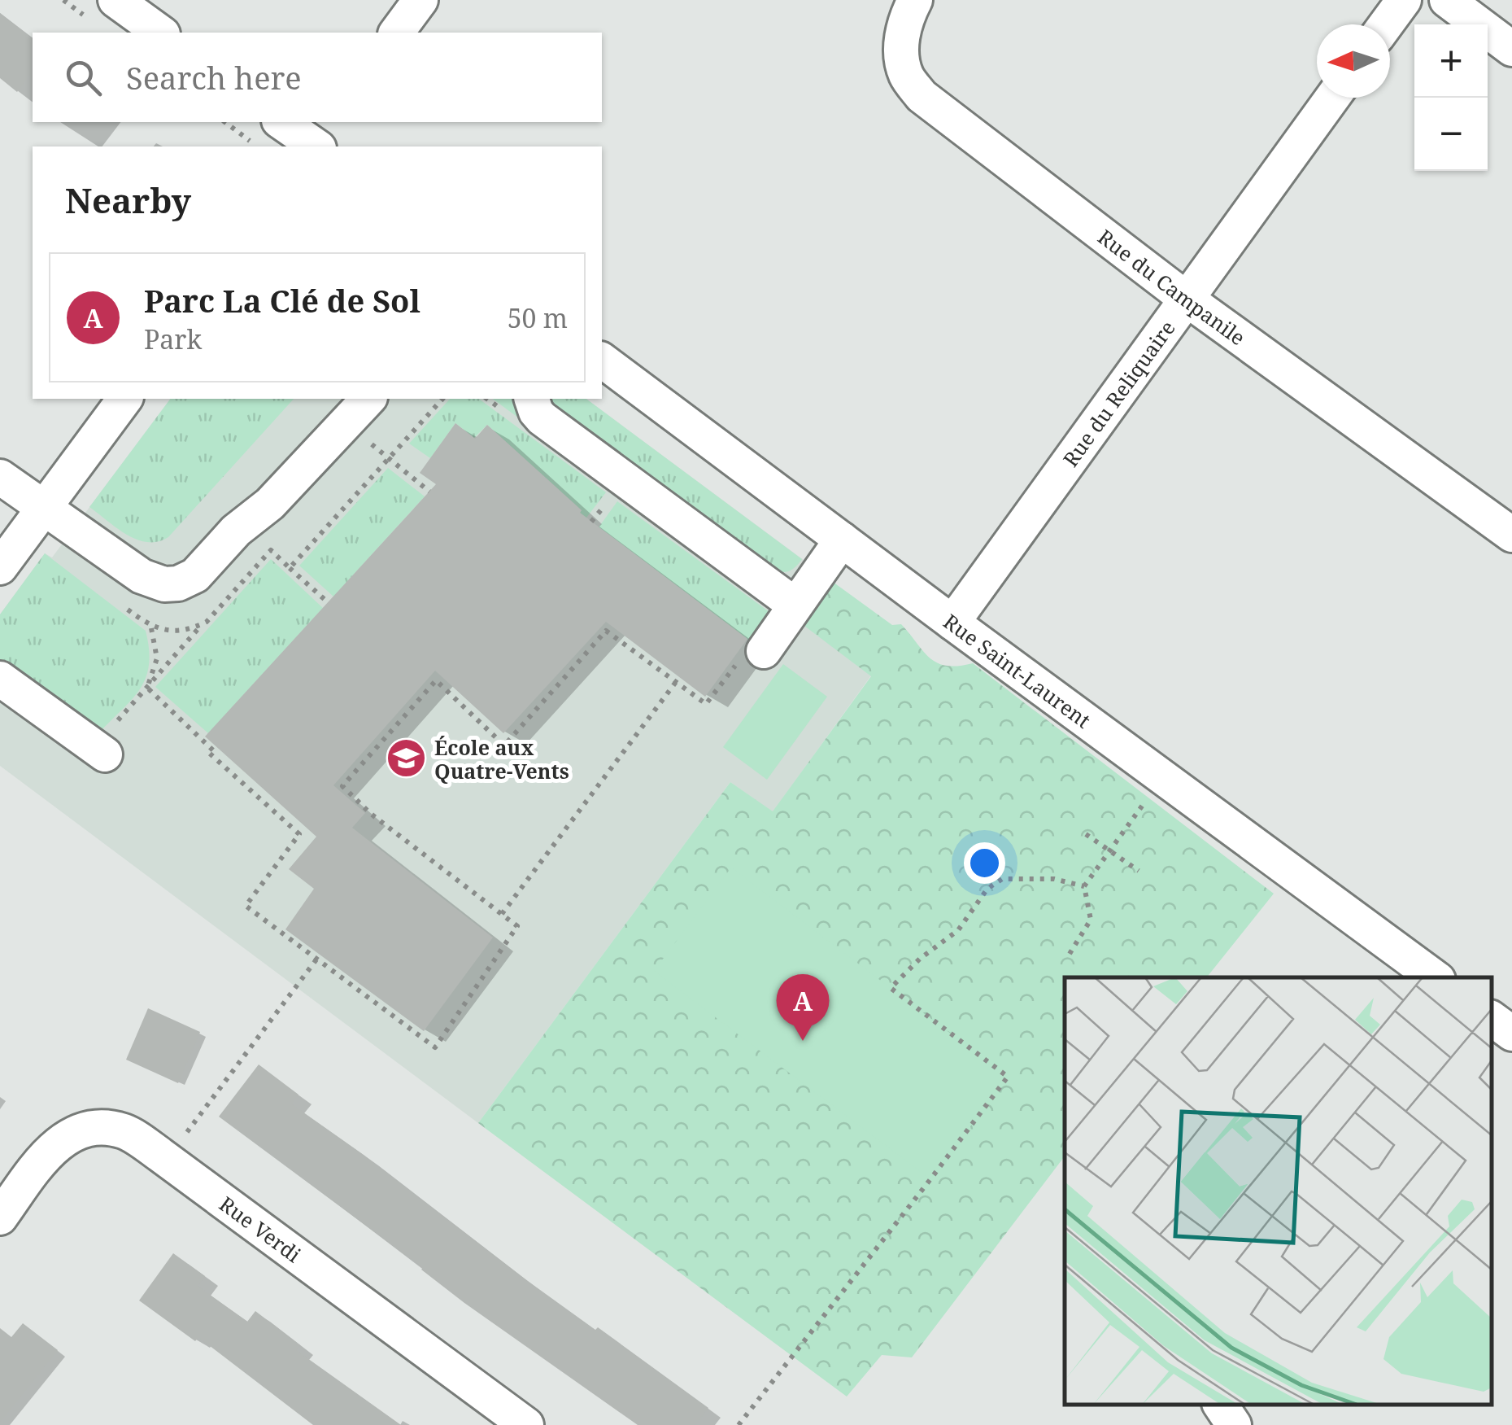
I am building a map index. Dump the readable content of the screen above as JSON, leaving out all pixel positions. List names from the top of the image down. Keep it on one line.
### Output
{"streets":{"street":["Rue du Campanile","Rue du Reliquaire","Rue Saint-Laurent","Rue Verdi"]},"crossings":[["Rue du Campanile","Rue du Reliquaire"],["Rue du Reliquaire","Rue Saint-Laurent"]],"places":{"school or university":["École aux Quatre-Vents"]},"north":"left","page":{"map_buttons":["+","−"],"search":"Search here","heading":"Nearby","list":[{"mark":"A","name":"Parc La Clé de Sol","note":"Park","value":"50 m"}],"pins":"A"}}
